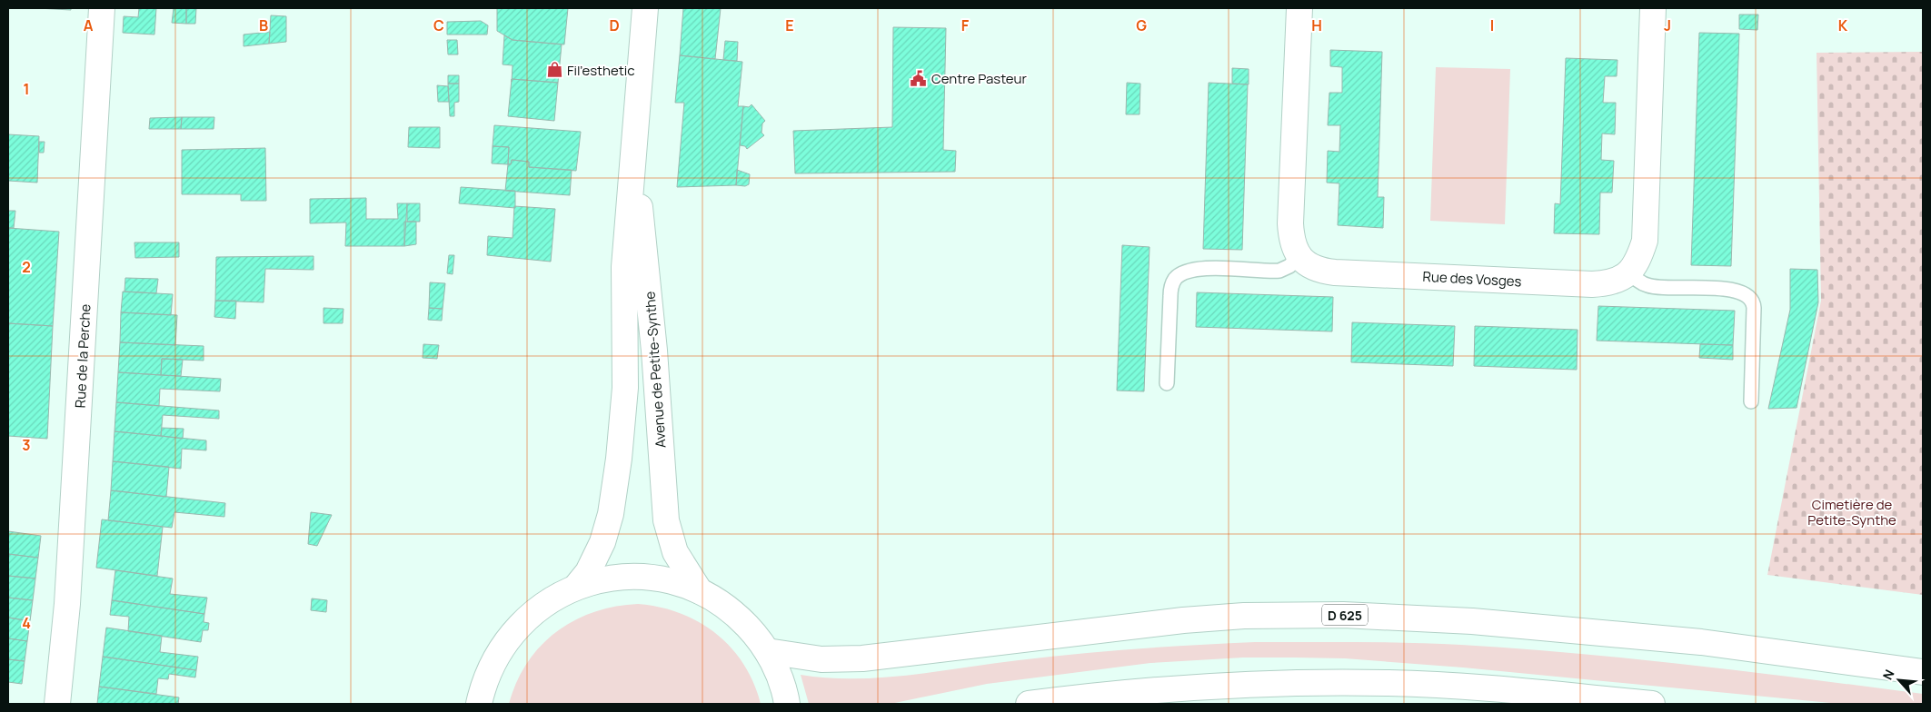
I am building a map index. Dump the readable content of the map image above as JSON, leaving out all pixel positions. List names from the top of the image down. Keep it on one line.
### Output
{"streets":{"main road":["Rue des Vosges","Rue de la Perche","Avenue de Petite-Synthe","D 625"]},"parks":["Cimetière de Petite-Synthe"],"places":{"shop":["Fil'esthetic"],"public building":["Centre Pasteur"]},"north":"top left","grid":{"columns":["A","B","C","D","E","F","G","H","I","J","K"],"rows":["1","2","3","4"]}}
